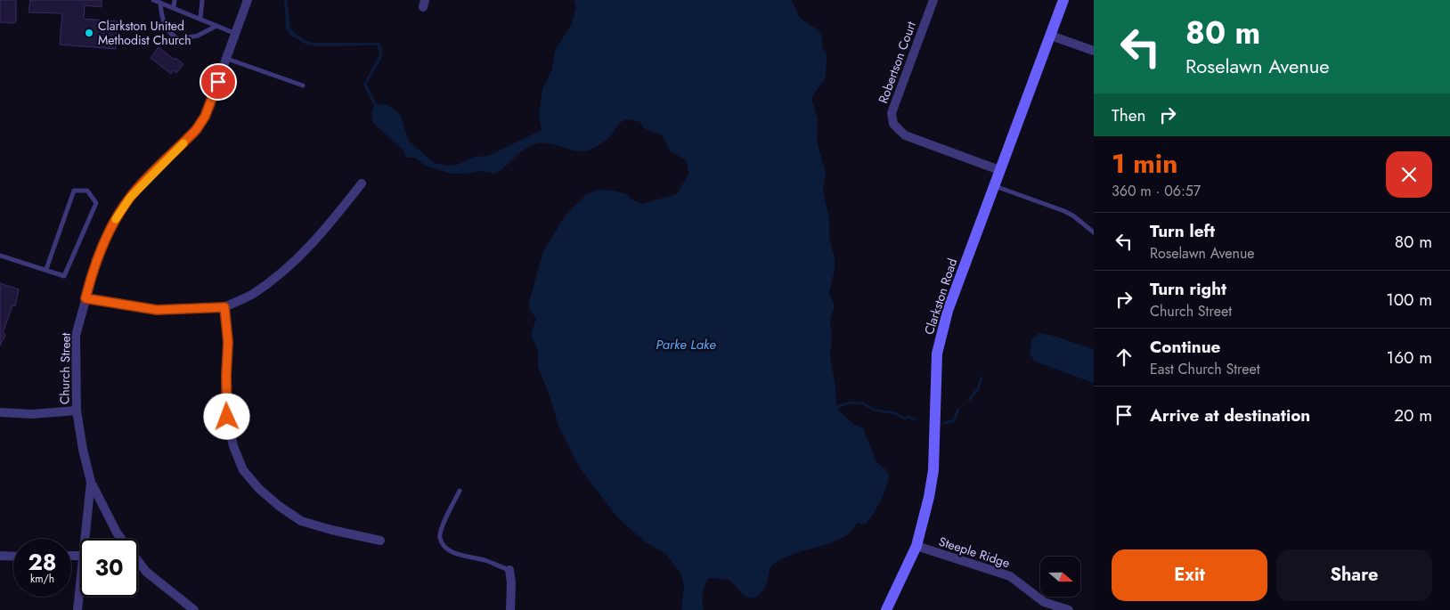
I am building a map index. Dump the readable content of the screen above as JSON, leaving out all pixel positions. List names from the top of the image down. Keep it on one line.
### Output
{"streets":{"street":["Robertson Court","Clarkston Road","Church Street","Steeple Ridge"]},"crossings":[["Robertson Court","Clarkston Road"],["Clarkston Road","Steeple Ridge"]],"water":["Parke Lake"],"places":["Clarkston United Methodist Church"],"north":"right","page":{"turn":["80 m","Roselawn Avenue"],"then":"Then","heading":["1 min","360 m · 06:57"],"list":[{"name":"Turn left","note":"Roselawn Avenue","value":"80 m"},{"name":"Turn right","note":"Church Street","value":"100 m"},{"name":"Continue","note":"East Church Street","value":"160 m"},{"name":"Arrive at destination","value":"20 m"}],"speed":"28 km/h","limit":"30","buttons":["Exit","Share"]}}
